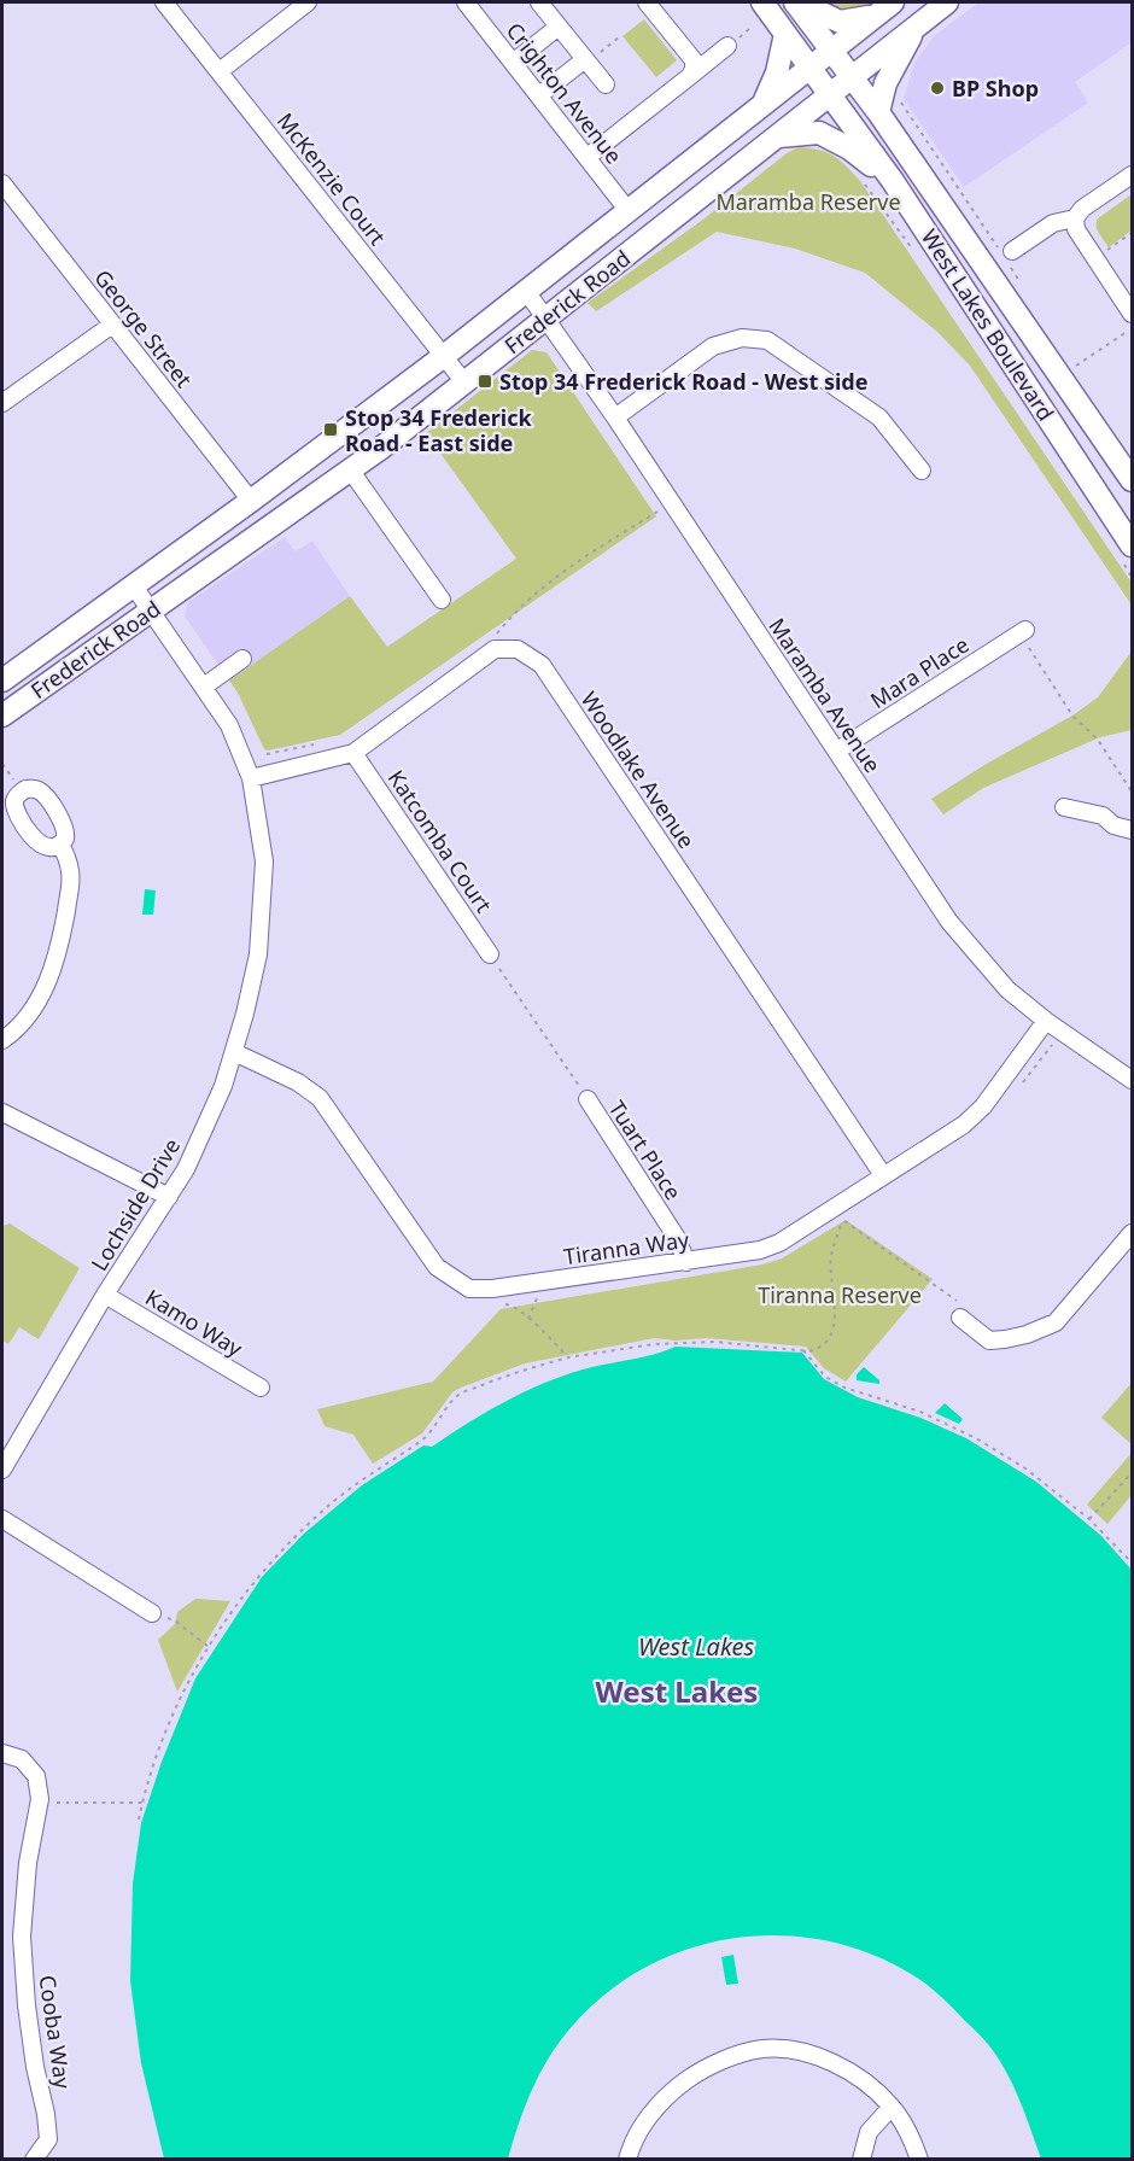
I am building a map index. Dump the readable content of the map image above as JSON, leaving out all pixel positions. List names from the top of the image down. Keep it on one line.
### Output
{"streets":{"main road":["Frederick Road","West Lakes Boulevard"],"street":["Crighton Avenue","McKenzie Court","George Street","Mara Place","Maramba Avenue","Woodlake Avenue","Katcomba Court","Tuart Place","Lochside Drive","Tiranna Way","Kamo Way","Cooba Way"]},"crossings":[["Crighton Avenue","Frederick Road"],["McKenzie Court","Frederick Road"],["Frederick Road","West Lakes Boulevard"],["Frederick Road","George Street"],["Frederick Road","Maramba Avenue"],["Frederick Road","Lochside Drive"],["Mara Place","Maramba Avenue"],["Maramba Avenue","Tiranna Way"],["Woodlake Avenue","Katcomba Court"],["Woodlake Avenue","Lochside Drive"],["Woodlake Avenue","Tiranna Way"],["Tuart Place","Tiranna Way"],["Lochside Drive","Tiranna Way"],["Lochside Drive","Kamo Way"]],"districts":["West Lakes"],"water":["West Lakes"],"parks":["Maramba Reserve","Tiranna Reserve"],"places":{"other":["BP Shop"],"transit":["Stop 34 Frederick Road - West side","Stop 34 Frederick Road - East side"]}}
